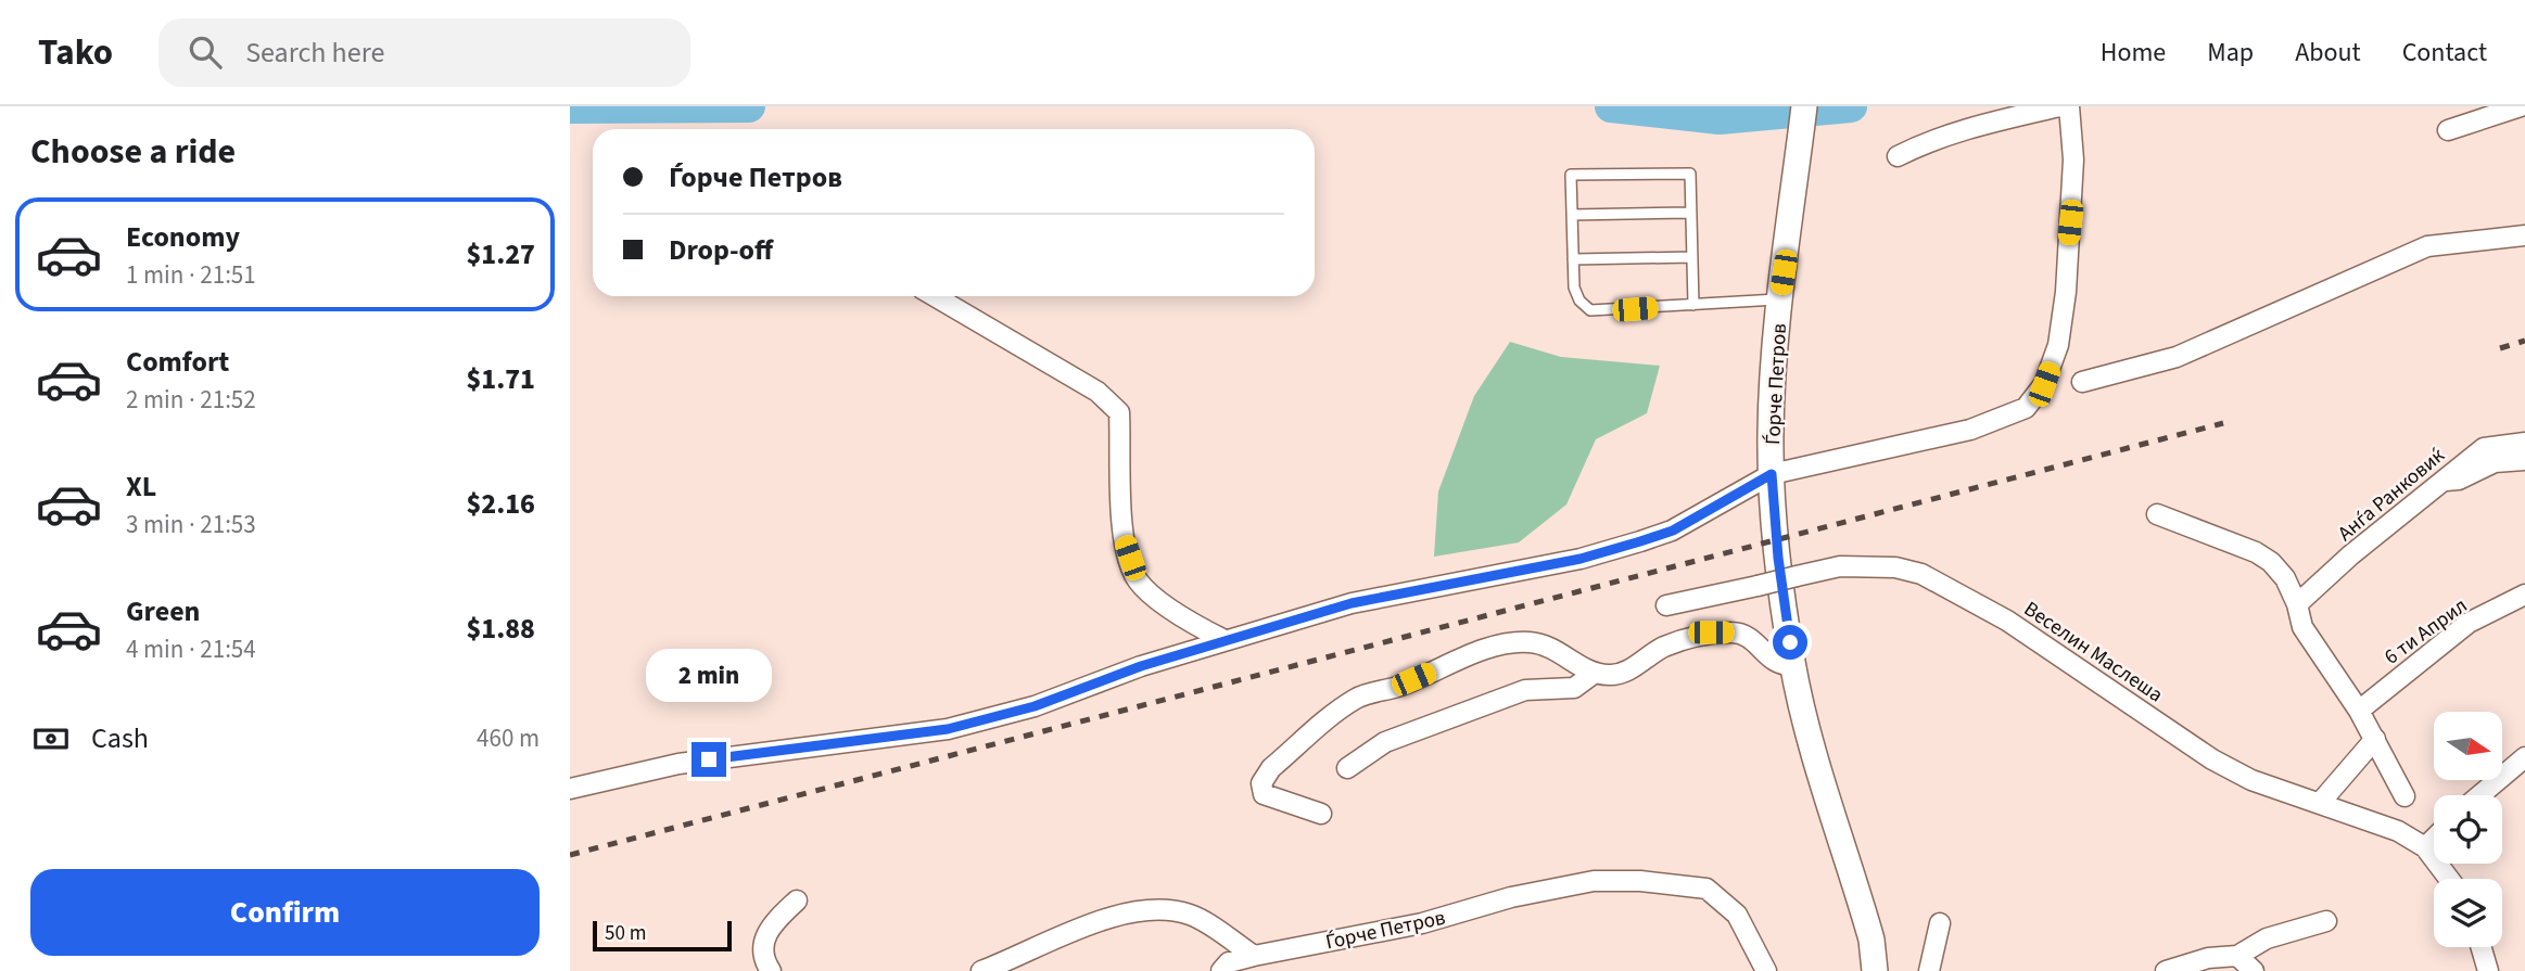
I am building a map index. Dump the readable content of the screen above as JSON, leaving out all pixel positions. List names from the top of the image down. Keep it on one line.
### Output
{"streets":{"street":["Ѓорче Петров","Анѓа Ранковиќ","6 ти Април","Веселин Маслеша"]},"scale_bar":"50 m","north":"right","page":{"header":"Tako","search":"Search here","nav":["Home","Map","About","Contact"],"heading":"Choose a ride","banner":["Ѓорче Петров","Drop-off"],"list":[{"name":"Economy","note":"1 min · 21:51","value":"$1.27"},{"name":"Comfort","note":"2 min · 21:52","value":"$1.71"},{"name":"XL","note":"3 min · 21:53","value":"$2.16"},{"name":"Green","note":"4 min · 21:54","value":"$1.88"}],"bubble":"2 min","pay":["Cash","460 m"],"buttons":"Confirm","scale":"50 m"}}
